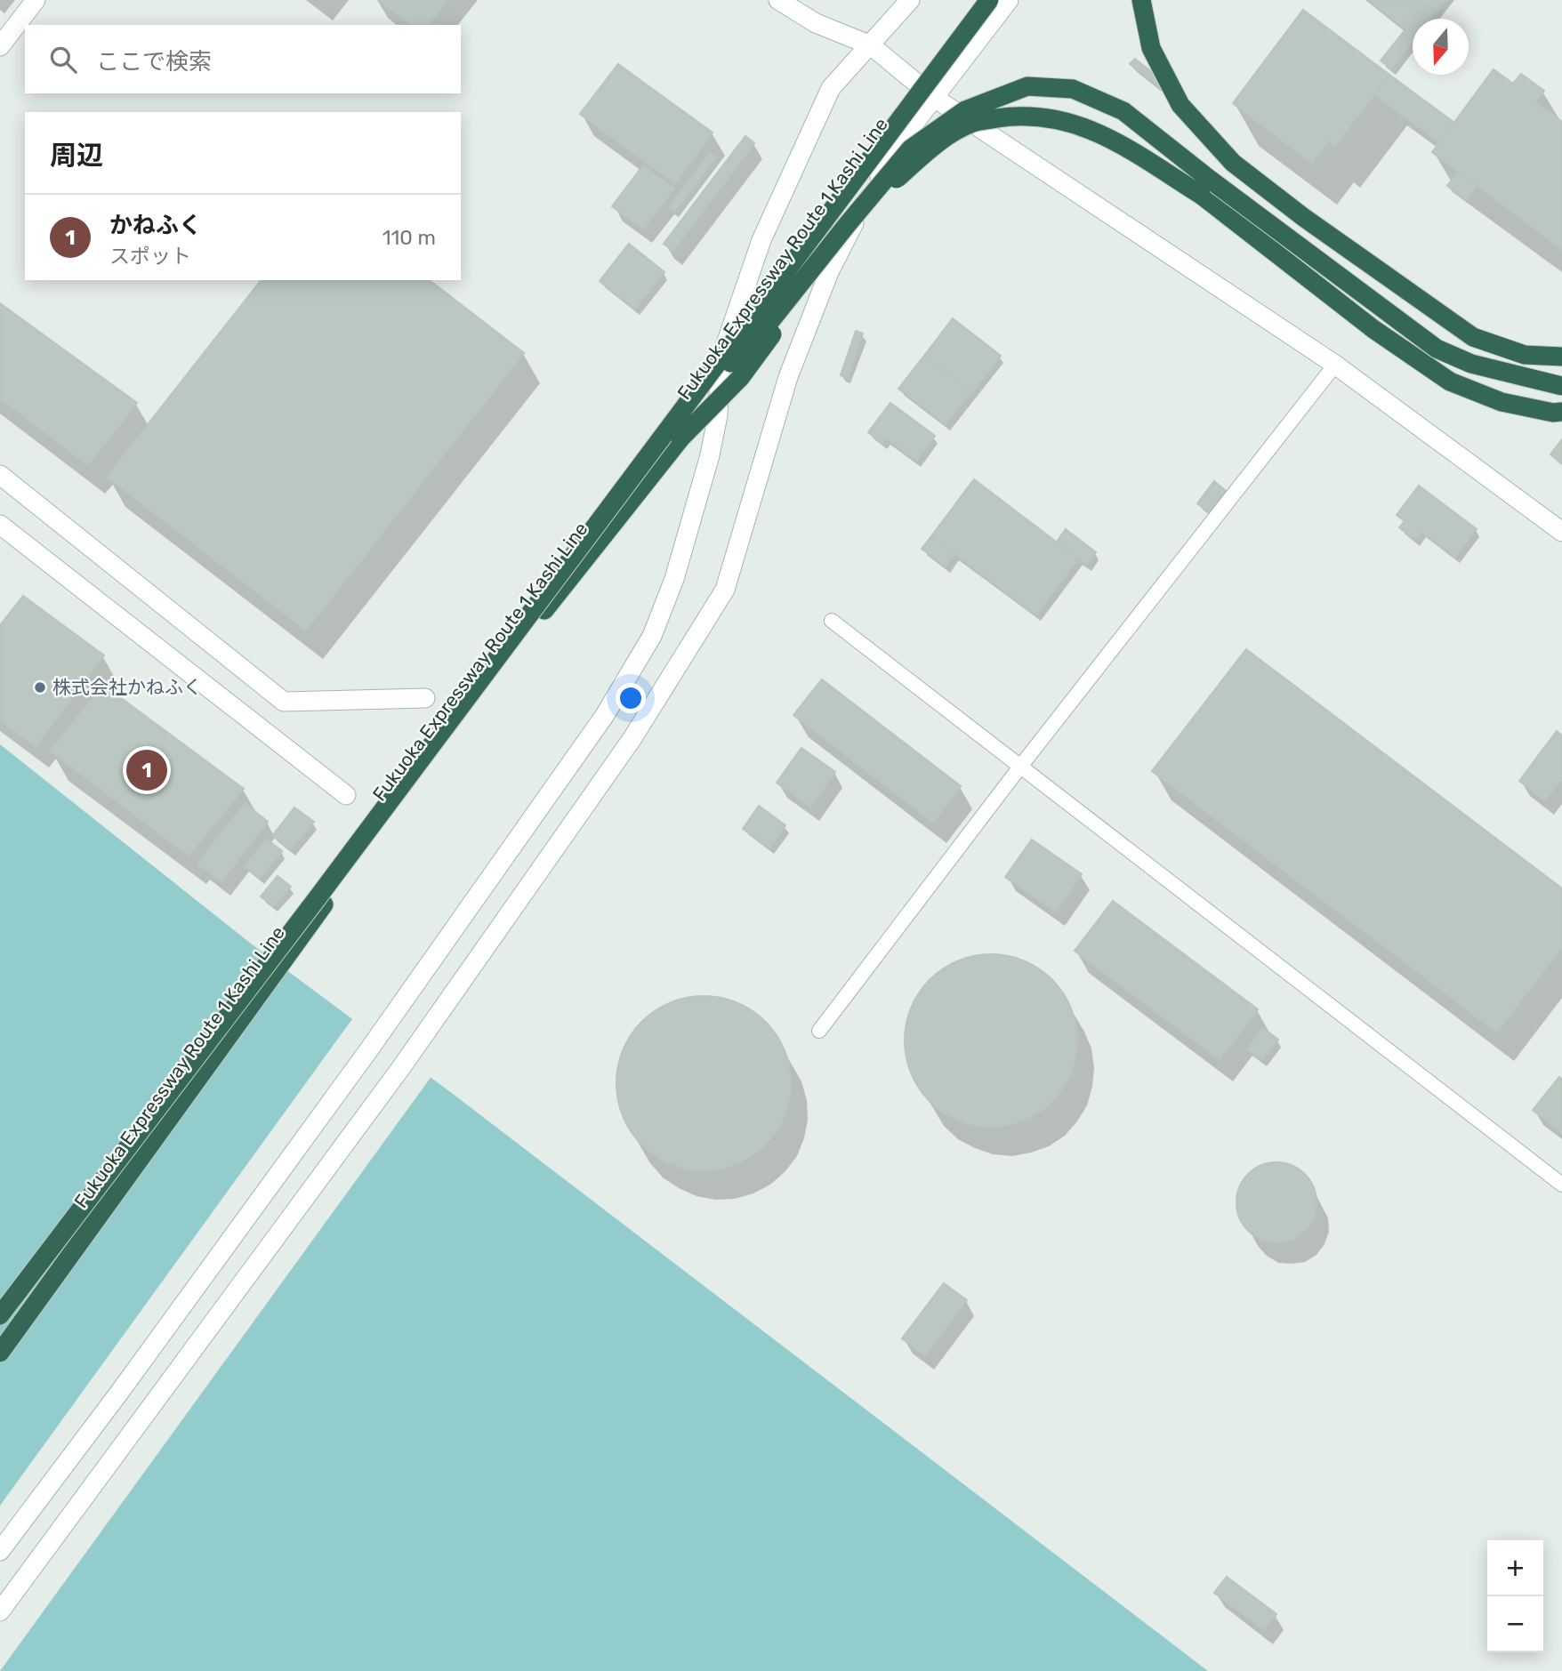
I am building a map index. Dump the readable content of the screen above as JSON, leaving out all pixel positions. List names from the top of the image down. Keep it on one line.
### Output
{"streets":{"highway":["Fukuoka Expressway Route 1 Kashi Line"]},"places":["株式会社かねふく"],"north":"bottom","page":{"search":"ここで検索","heading":"周辺","list":[{"mark":"1","name":"かねふく","note":"スポット","value":"110 m"}],"pins":"1","map_buttons":["+","−"]}}
